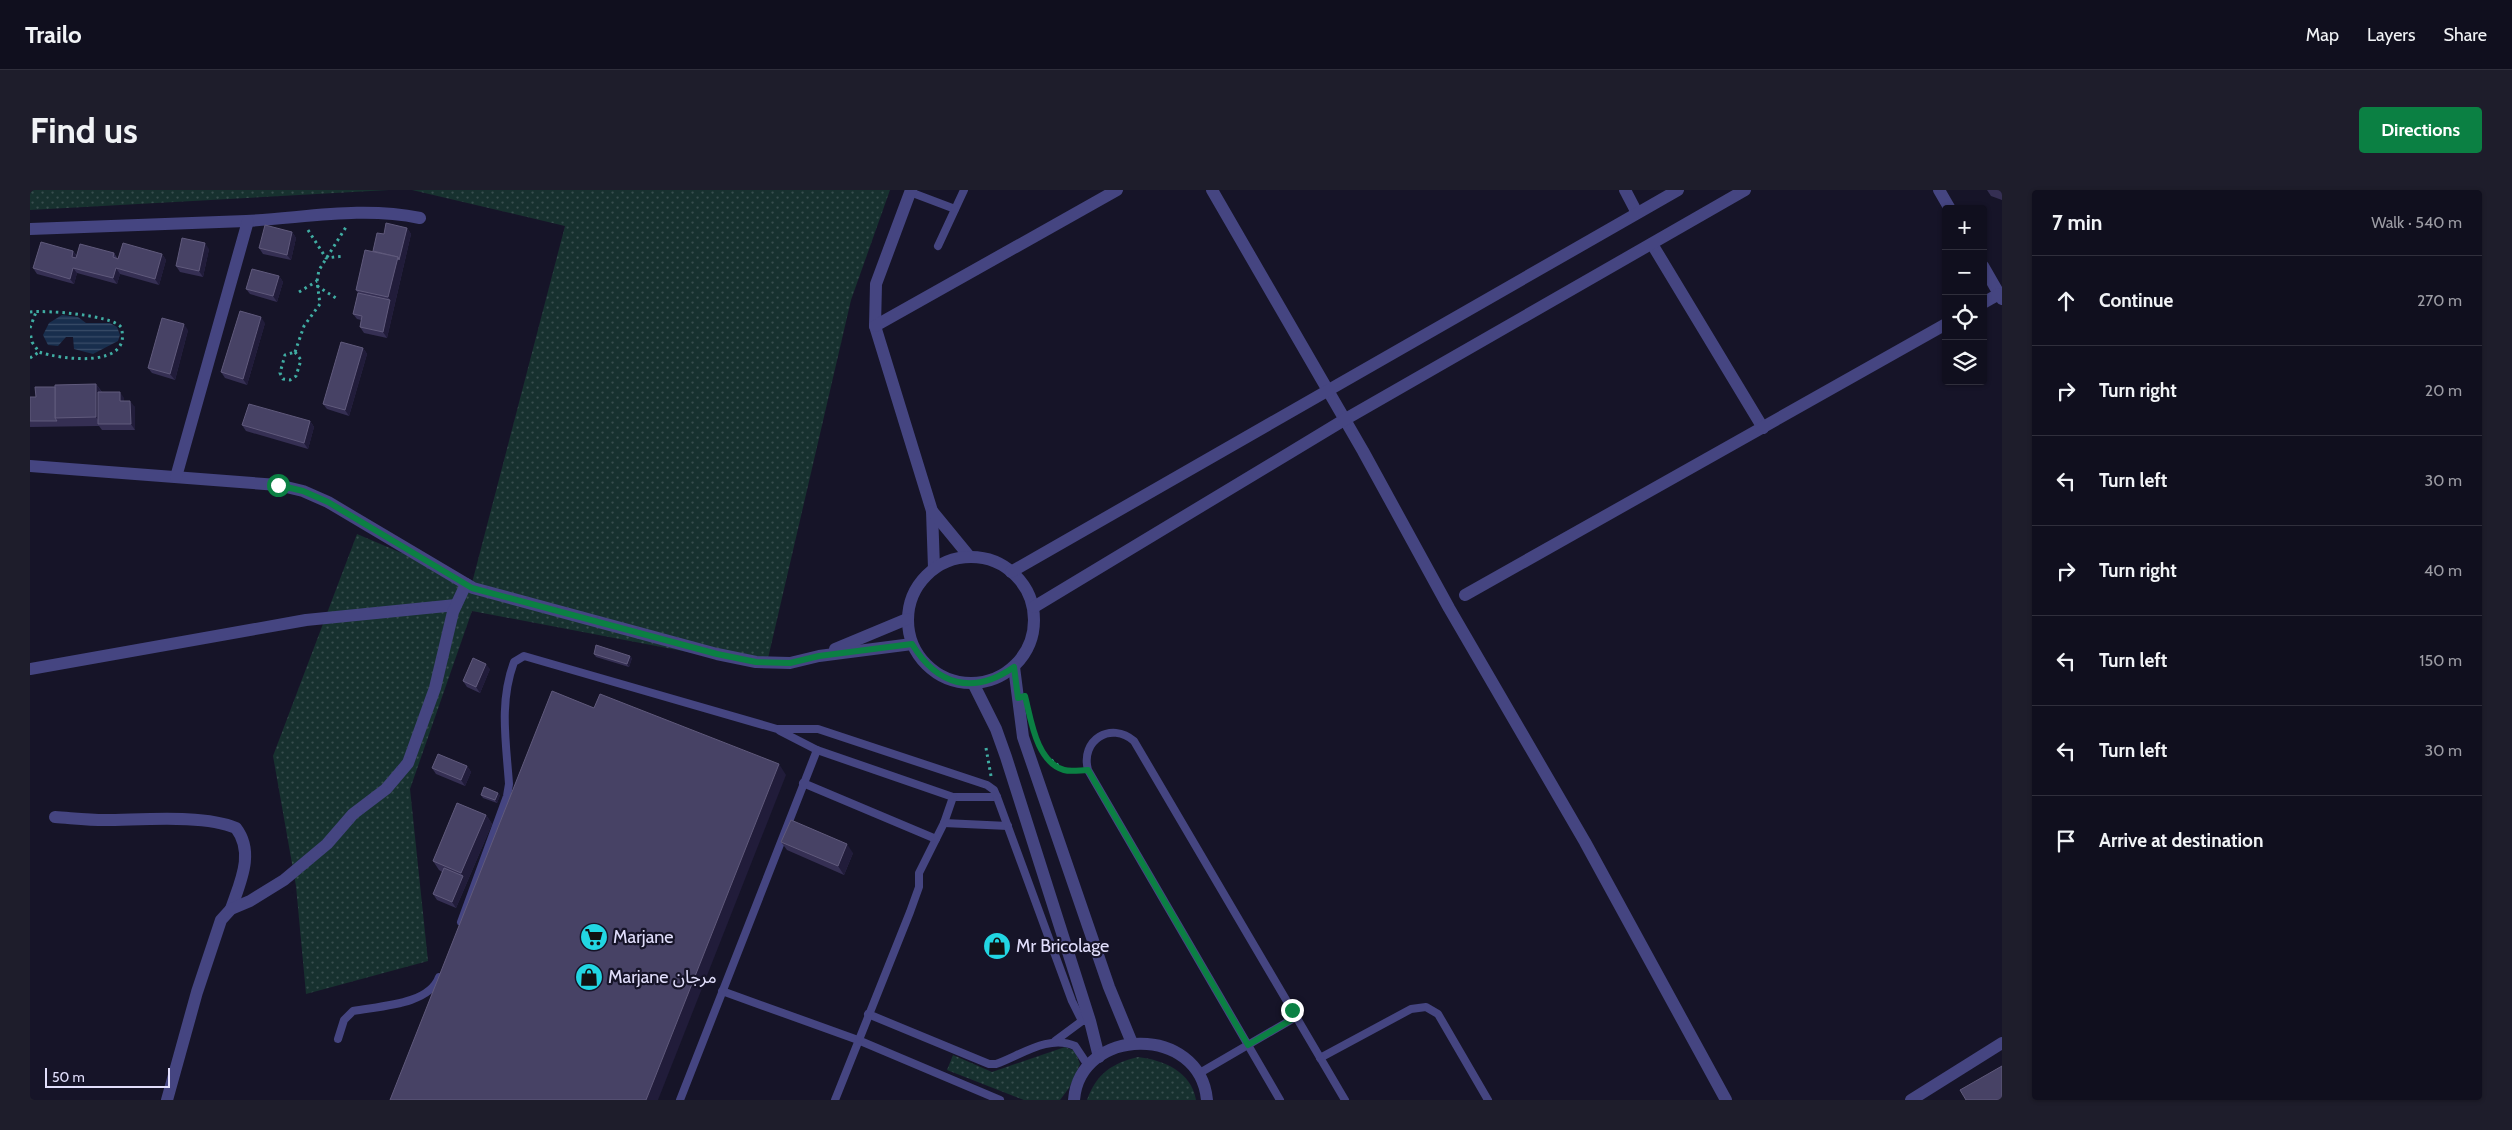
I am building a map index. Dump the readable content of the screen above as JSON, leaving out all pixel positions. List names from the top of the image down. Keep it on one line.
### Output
{"places":{"supermarket":["Marjane"],"shop":["Mr Bricolage","Marjane مرجان"]},"scale_bar":"50 m","page":{"header":"Trailo","nav":["Map","Layers","Share"],"buttons":"Directions","title":"Find us","heading":["7 min","Walk · 540 m"],"map_buttons":["+","−"],"list":[["Continue","270 m"],["Turn right","20 m"],["Turn left","30 m"],["Turn right","40 m"],["Turn left","150 m"],["Turn left","30 m"],"Arrive at destination"],"scale":"50 m"}}
